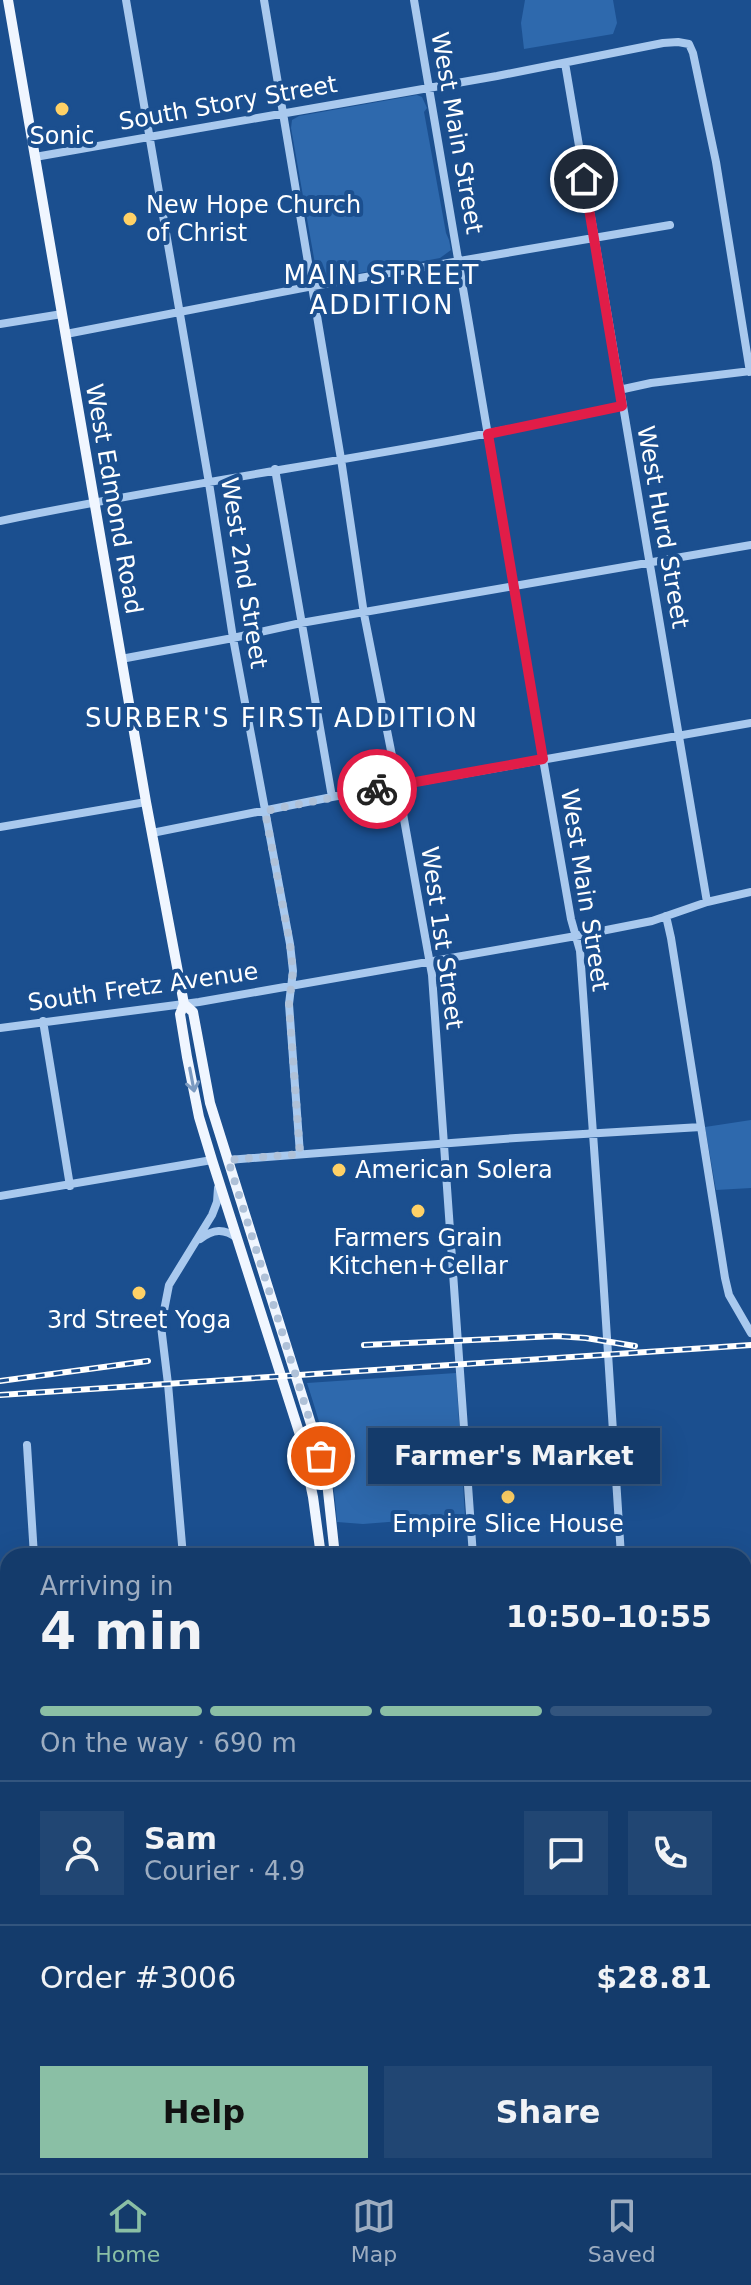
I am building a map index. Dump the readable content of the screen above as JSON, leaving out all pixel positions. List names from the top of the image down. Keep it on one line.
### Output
{"streets":{"main road":["West Edmond Road"],"street":["South Story Street","West Main Street","West Hurd Street","West 2nd Street","West 1st Street","South Fretz Avenue"]},"crossings":[["South Story Street","West Main Street"],["South Story Street","West Edmond Road"],["South Story Street","West Hurd Street"],["South Story Street","West 2nd Street"],["South Story Street","West 1st Street"],["West Main Street","South Fretz Avenue"],["West Edmond Road","South Fretz Avenue"],["West Hurd Street","South Fretz Avenue"],["West 2nd Street","South Fretz Avenue"],["West 1st Street","South Fretz Avenue"]],"districts":["MAIN STREET ADDITION","SURBER'S FIRST ADDITION"],"places":["Sonic","New Hope Church of Christ","American Solera","Farmers Grain Kitchen+Cellar","3rd Street Yoga","Farmer's Market","Empire Slice House"],"page":{"bubble":"Farmer's Market","heading":["4 min","Arriving in","10:50–10:55"],"panel":["Sam","Courier · 4.9","Order #3006","$28.81"],"bar":"On the way · 690 m","buttons":["Help","Share"],"tabs":["Home","Map","Saved"]}}
